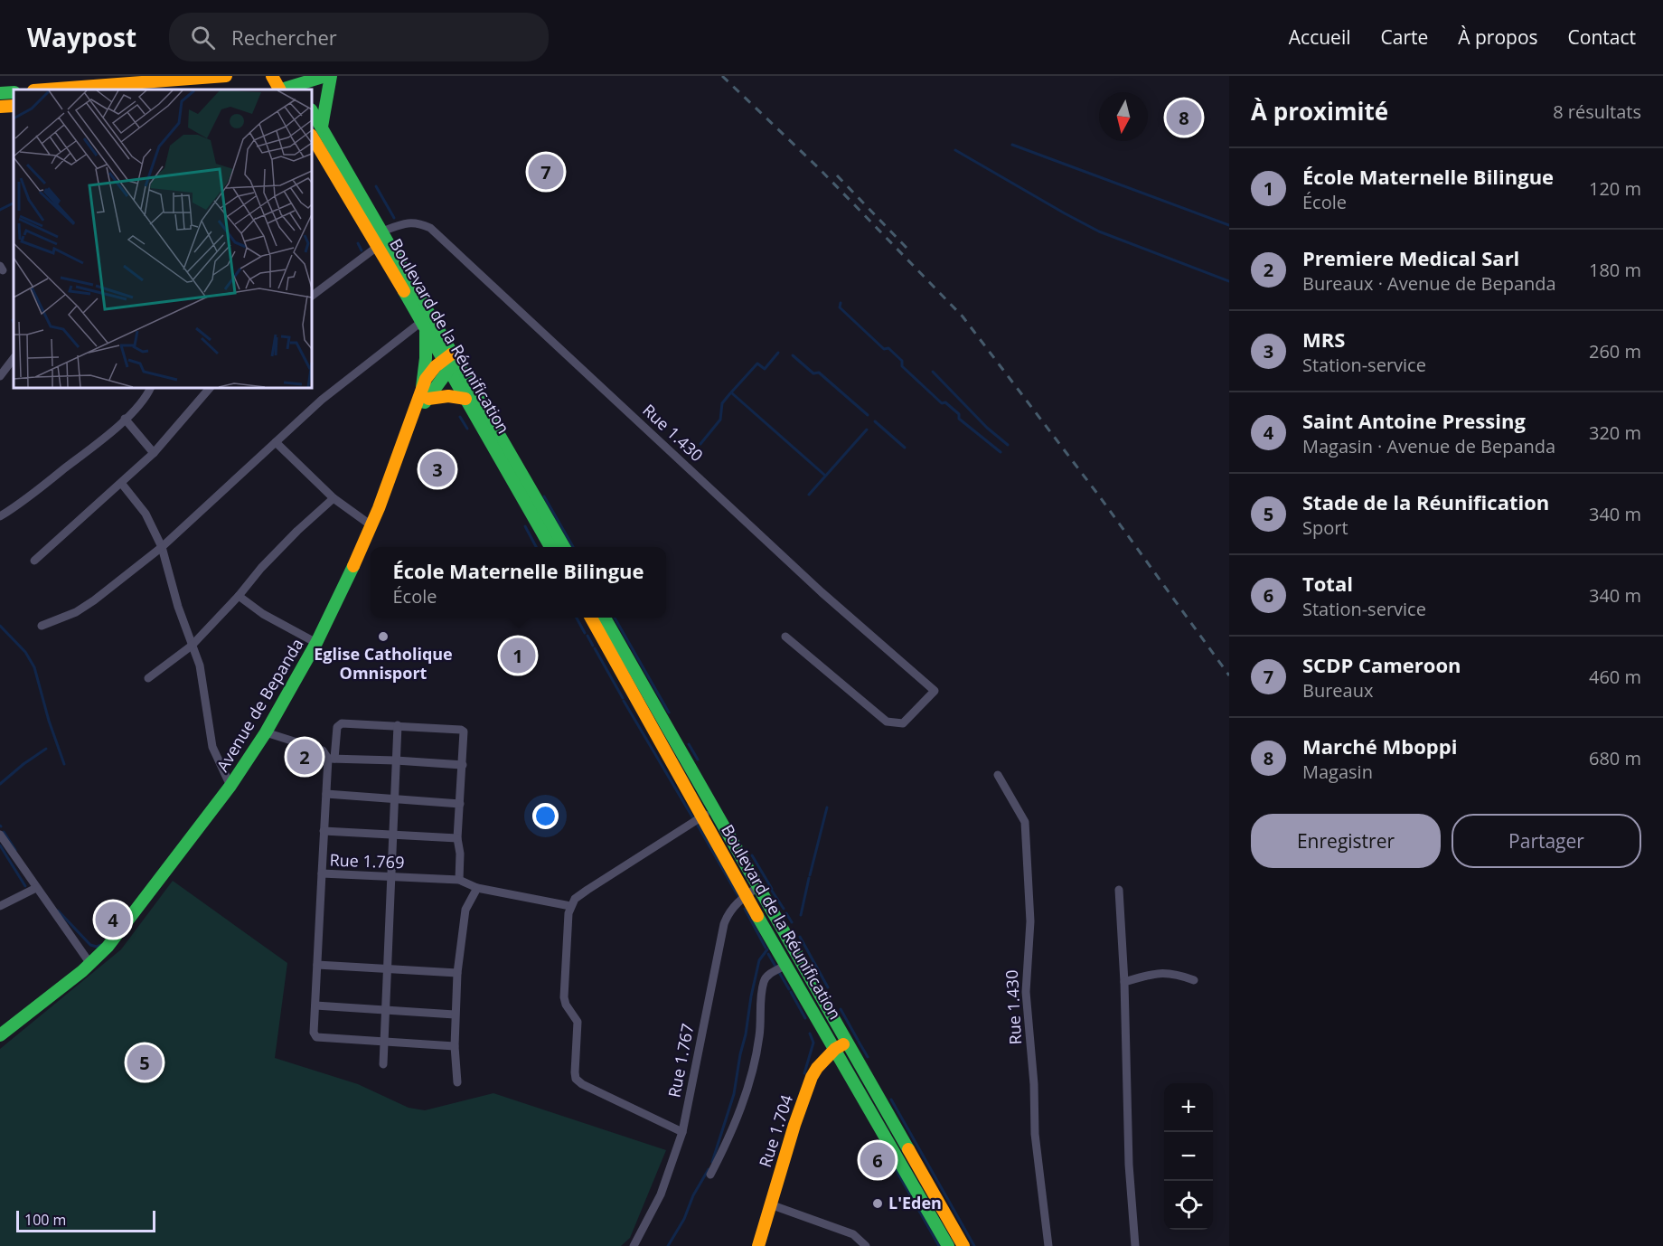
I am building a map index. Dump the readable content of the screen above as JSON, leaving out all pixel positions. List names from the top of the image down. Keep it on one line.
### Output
{"streets":{"main road":["Boulevard de la Réunification","Avenue de Bepanda","Rue 1.704"],"street":["Rue 1.430","Rue 1.769","Rue 1.767"]},"crossings":[["Boulevard de la Réunification","Rue 1.430"],["Boulevard de la Réunification","Avenue de Bepanda"],["Boulevard de la Réunification","Rue 1.767"],["Boulevard de la Réunification","Rue 1.704"]],"places":["Eglise Catholique Omnisport","L'Eden"],"scale_bar":"100 m","north":"bottom","page":{"header":"Waypost","search":"Rechercher","nav":["Accueil","Carte","À propos","Contact"],"heading":["À proximité","8 résultats"],"pins":["8","7","3","1","2","4","5","6"],"list":[{"mark":"1","name":"École Maternelle Bilingue","note":"École","value":"120 m"},{"mark":"2","name":"Premiere Medical Sarl","note":"Bureaux · Avenue de Bepanda","value":"180 m"},{"mark":"3","name":"MRS","note":"Station-service","value":"260 m"},{"mark":"4","name":"Saint Antoine Pressing","note":"Magasin · Avenue de Bepanda","value":"320 m"},{"mark":"5","name":"Stade de la Réunification","note":"Sport","value":"340 m"},{"mark":"6","name":"Total","note":"Station-service","value":"340 m"},{"mark":"7","name":"SCDP Cameroon","note":"Bureaux","value":"460 m"},{"mark":"8","name":"Marché Mboppi","note":"Magasin","value":"680 m"}],"popup":["École Maternelle Bilingue","École"],"buttons":["Enregistrer","Partager"],"map_buttons":["+","−"],"scale":"100 m"}}
